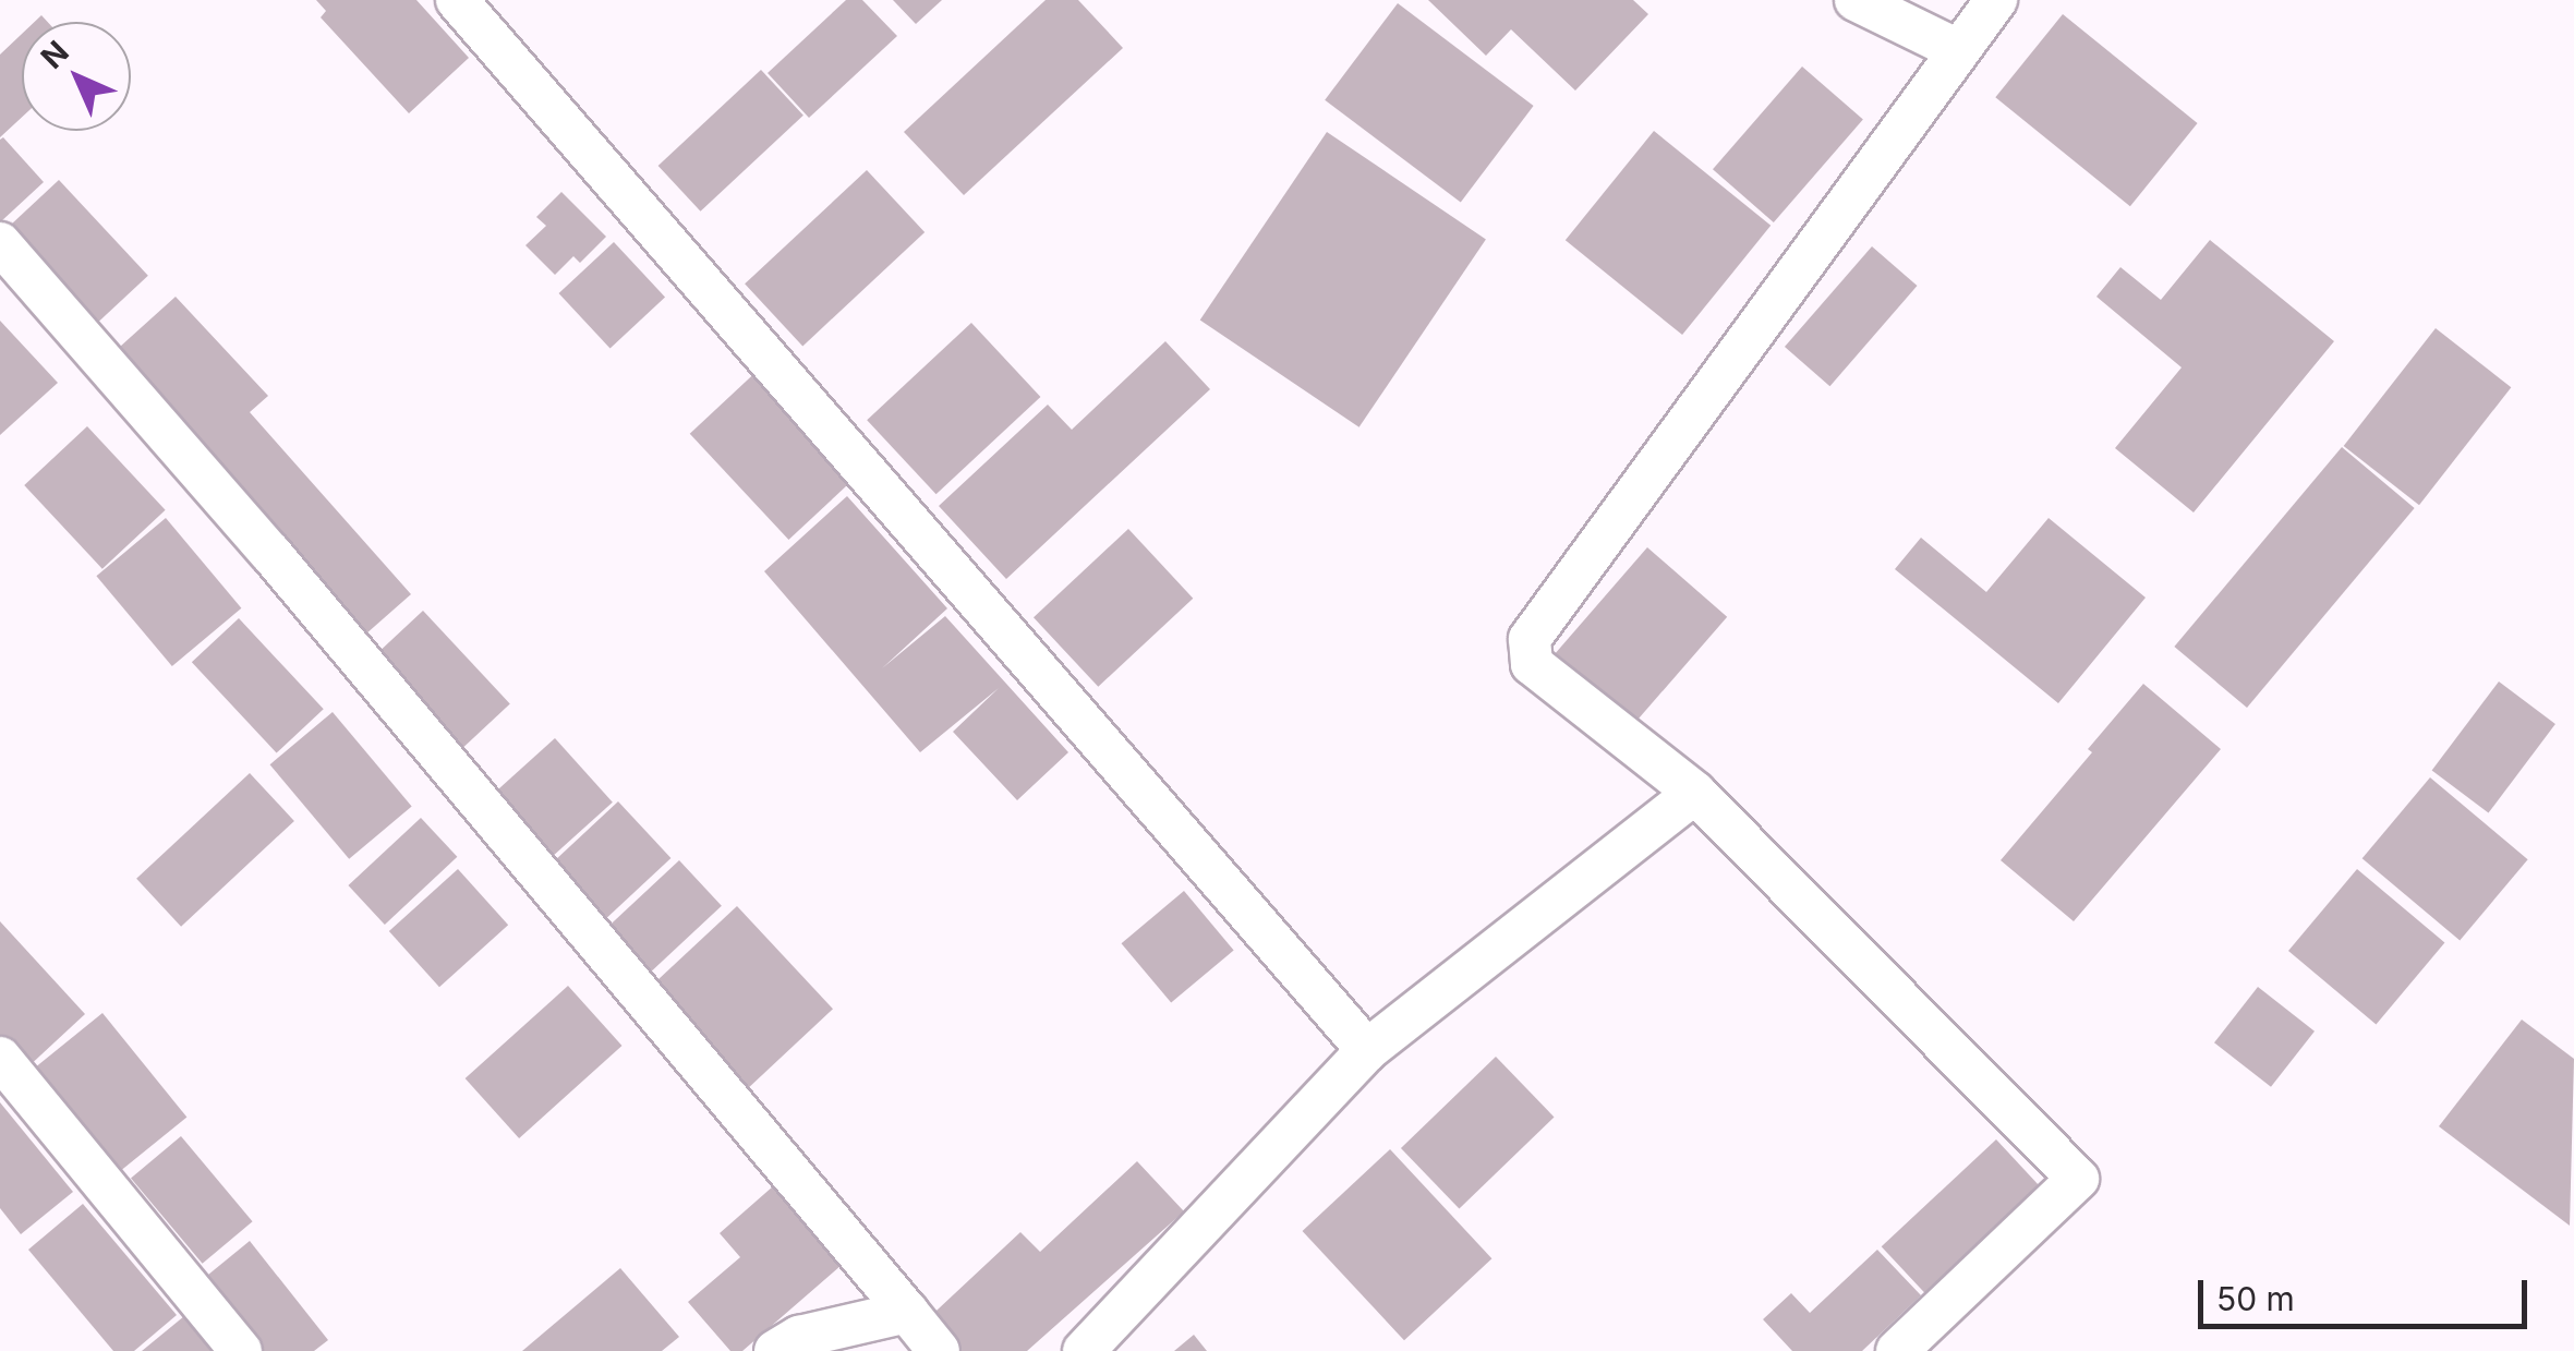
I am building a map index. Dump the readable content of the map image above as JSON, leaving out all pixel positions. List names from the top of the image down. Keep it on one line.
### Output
{"scale_bar":"50 m","north":"top left"}
